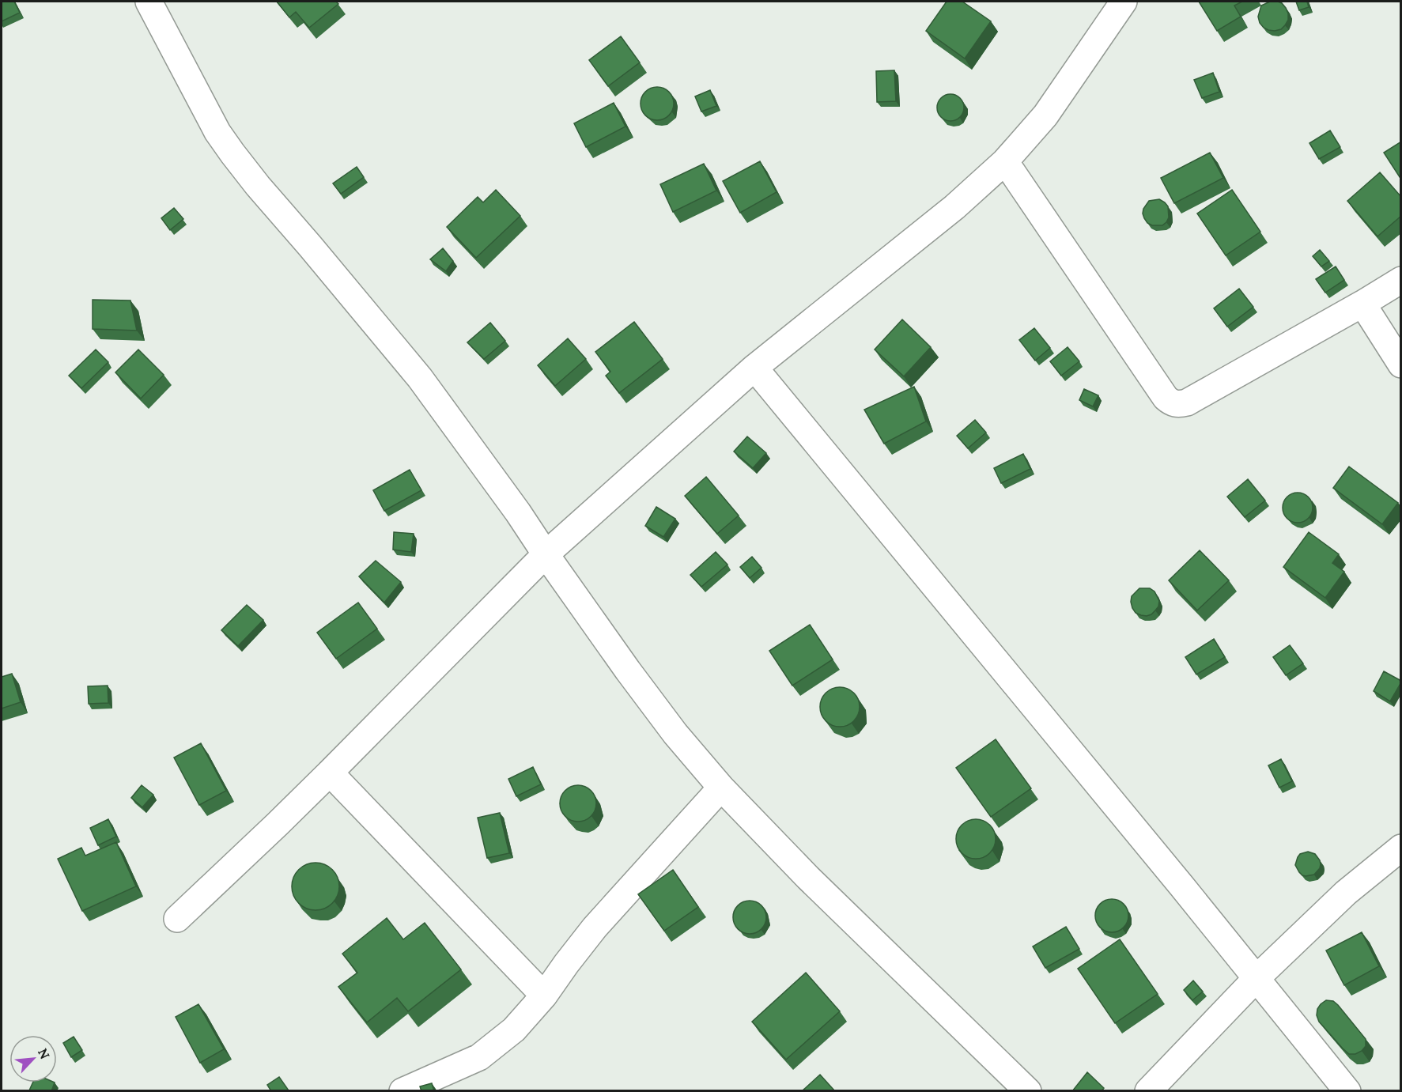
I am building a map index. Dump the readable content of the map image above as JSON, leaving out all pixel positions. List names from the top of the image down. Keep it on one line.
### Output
{"north":"top right"}
